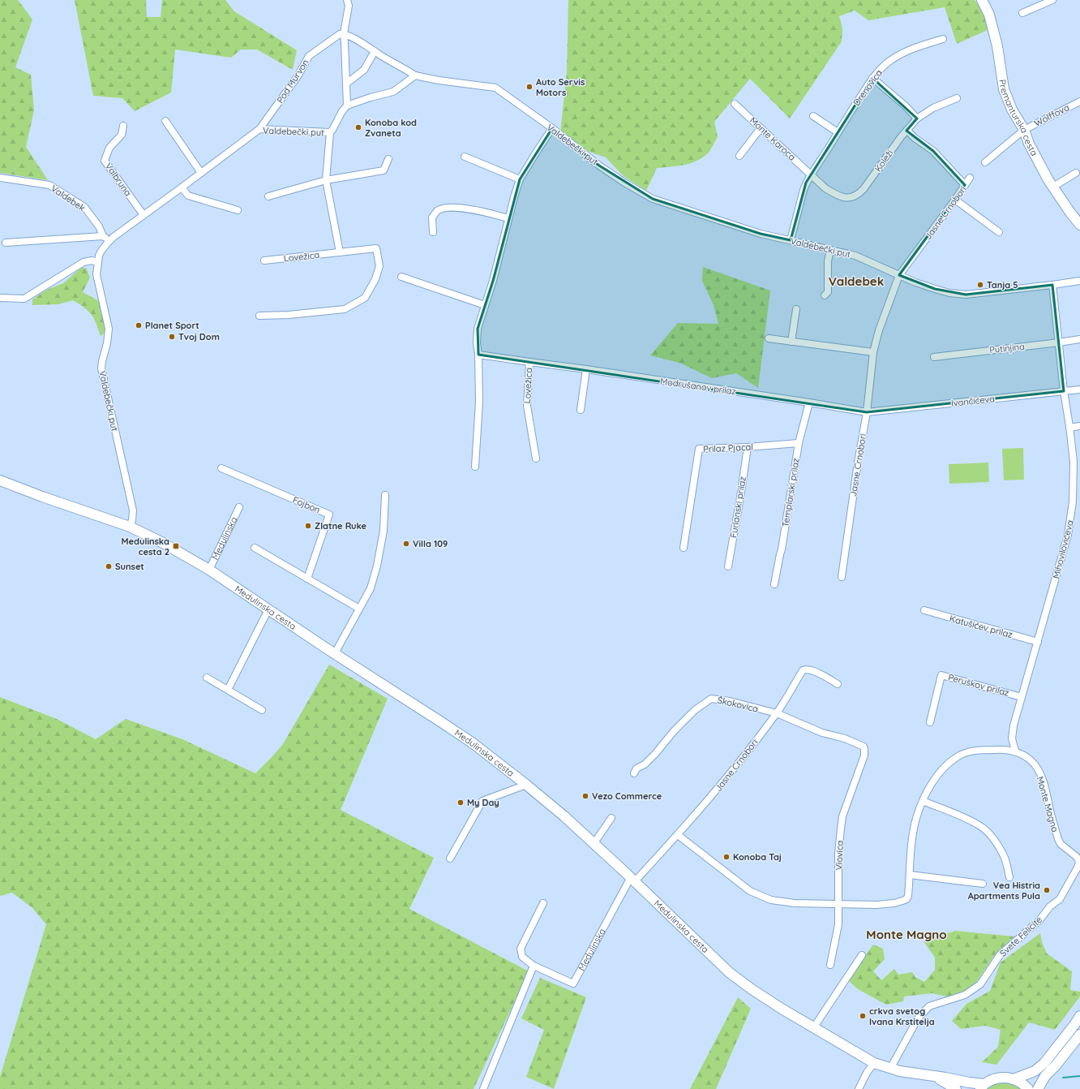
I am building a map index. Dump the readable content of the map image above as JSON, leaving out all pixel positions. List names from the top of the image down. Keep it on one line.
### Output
{"streets":{"main road":["Premanturska cesta","Medulinska cesta"],"street":["Pod Murvon","Drenovica","Wolffova","Valdebečki put","Monte Karoca","Koleži","Valbruna","Valdebek","Jasne Crnobori","Lovežica","Putinjina","Modrušanov prilaz","Ivančićeva","Prilaz Pjacal","Templarski prilaz","Fojbon","Furlanski prilaz","Medulinska","Mihovilovićeva","Katušićev prilaz","Peruškov prilaz","Škokovica","Monte Magno","Viovica","Svete Felicite"]},"crossings":[["Pod Murvon","Valdebečki put"],["Drenovica","Valdebečki put"],["Drenovica","Monte Karoca"],["Drenovica","Koleži"],["Wolffova","Premanturska cesta"],["Valdebečki put","Valbruna"],["Valdebečki put","Jasne Crnobori"],["Valdebečki put","Mihovilovićeva"],["Valdebečki put","Medulinska cesta"],["Monte Karoca","Koleži"],["Jasne Crnobori","Modrušanov prilaz"],["Jasne Crnobori","Ivančićeva"],["Jasne Crnobori","Medulinska"],["Jasne Crnobori","Medulinska cesta"],["Jasne Crnobori","Škokovica"],["Lovežica","Modrušanov prilaz"],["Putinjina","Mihovilovićeva"],["Modrušanov prilaz","Ivančićeva"],["Modrušanov prilaz","Templarski prilaz"],["Ivančićeva","Mihovilovićeva"],["Prilaz Pjacal","Templarski prilaz"],["Prilaz Pjacal","Furlanski prilaz"],["Medulinska","Medulinska cesta"],["Mihovilovićeva","Katušićev prilaz"],["Mihovilovićeva","Peruškov prilaz"],["Mihovilovićeva","Monte Magno"],["Medulinska cesta","Svete Felicite"],["Škokovica","Viovica"],["Monte Magno","Viovica"],["Monte Magno","Svete Felicite"]],"districts":["Valdebek","Monte Magno"],"places":{"other":["Auto Servis Motors","Konoba kod Zvaneta","Tanja 5","Planet Sport","Tvoj Dom","Zlatne Ruke","Villa 109","Sunset","Vezo Commerce","My Day","Konoba Taj","Vea Histria Apartments Pula","crkva svetog Ivana Krstitelja"],"transit":["Medulinska cesta 2"]}}
